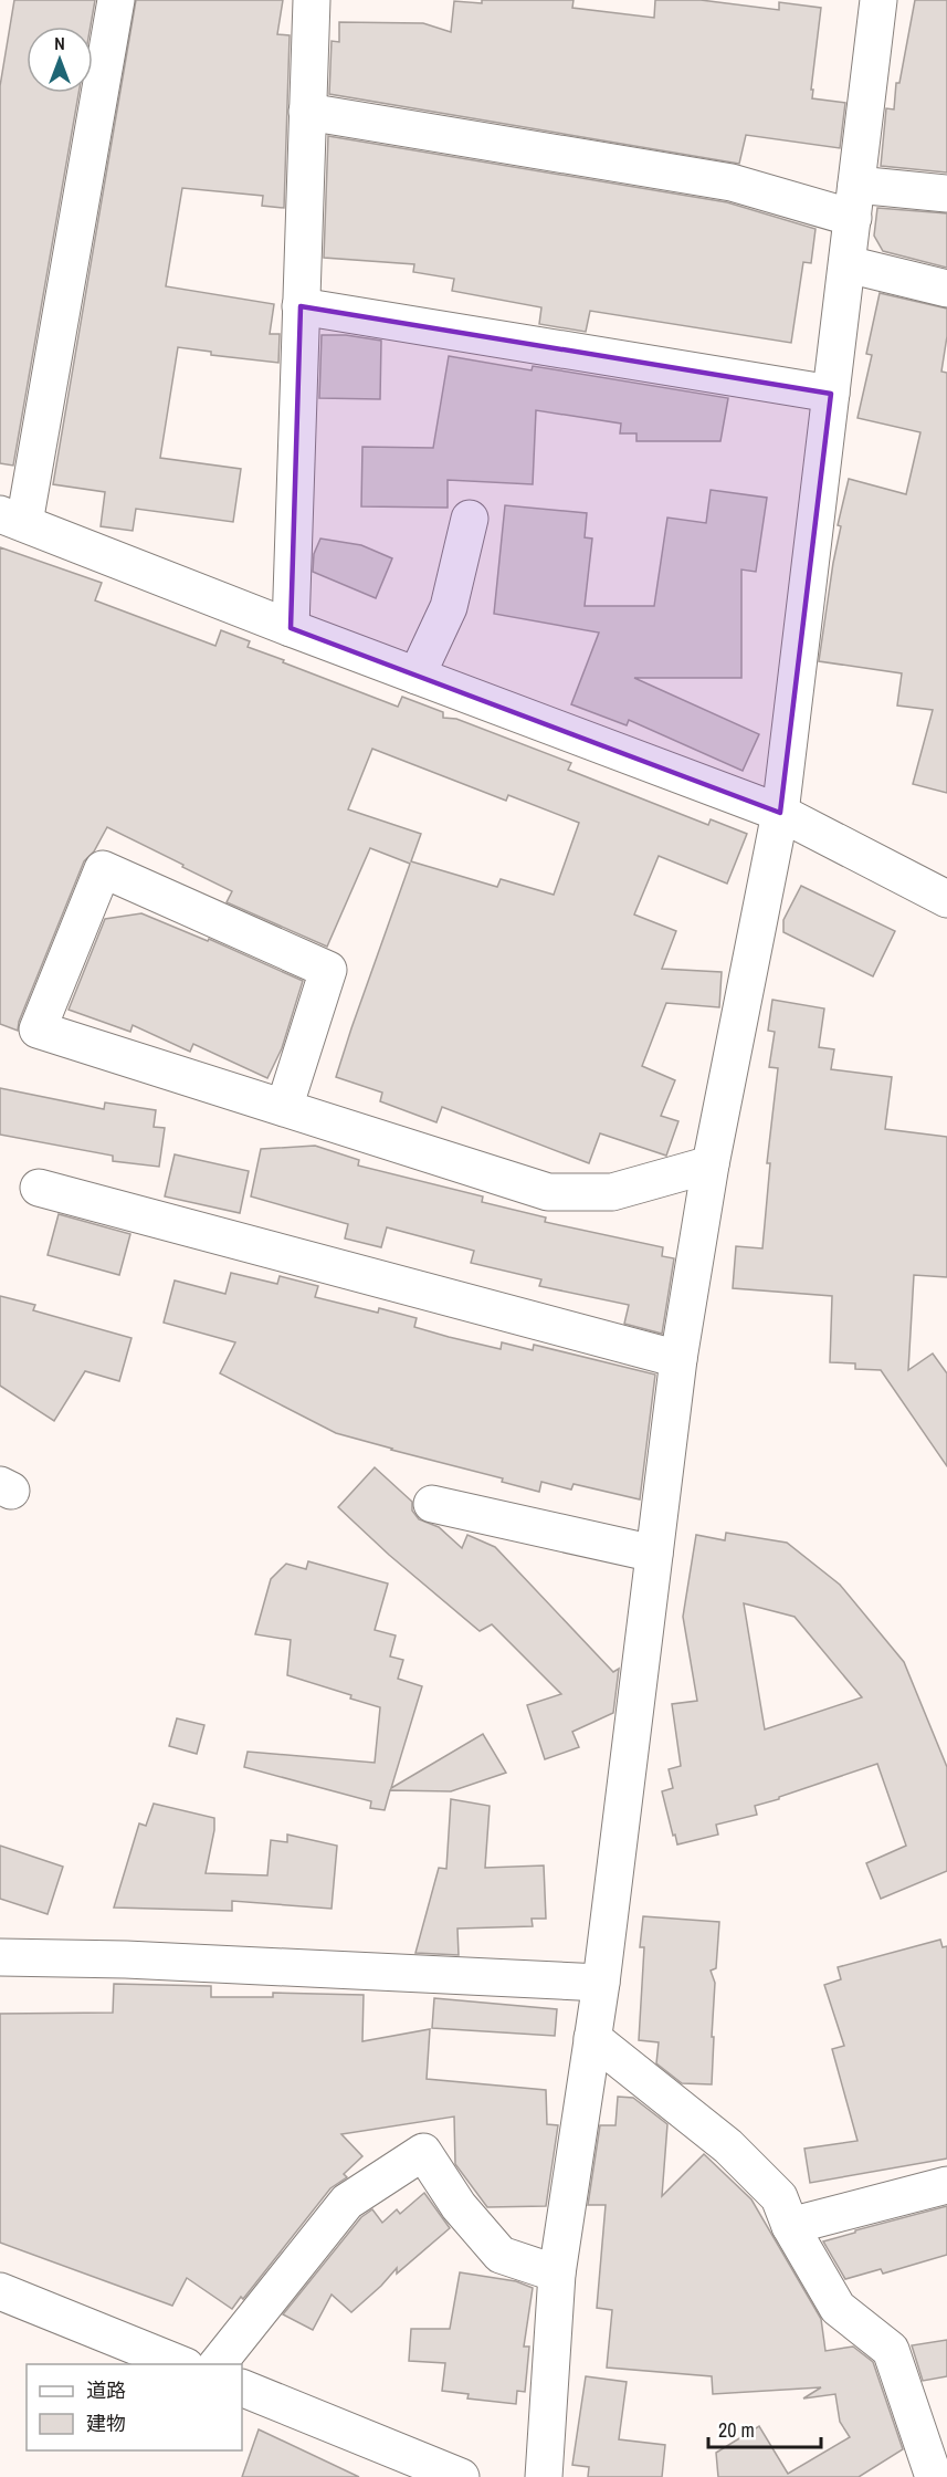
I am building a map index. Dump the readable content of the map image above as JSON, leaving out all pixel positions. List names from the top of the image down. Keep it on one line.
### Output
{"legend":["道路","建物"],"scale_bar":"20 m","north":"top"}
